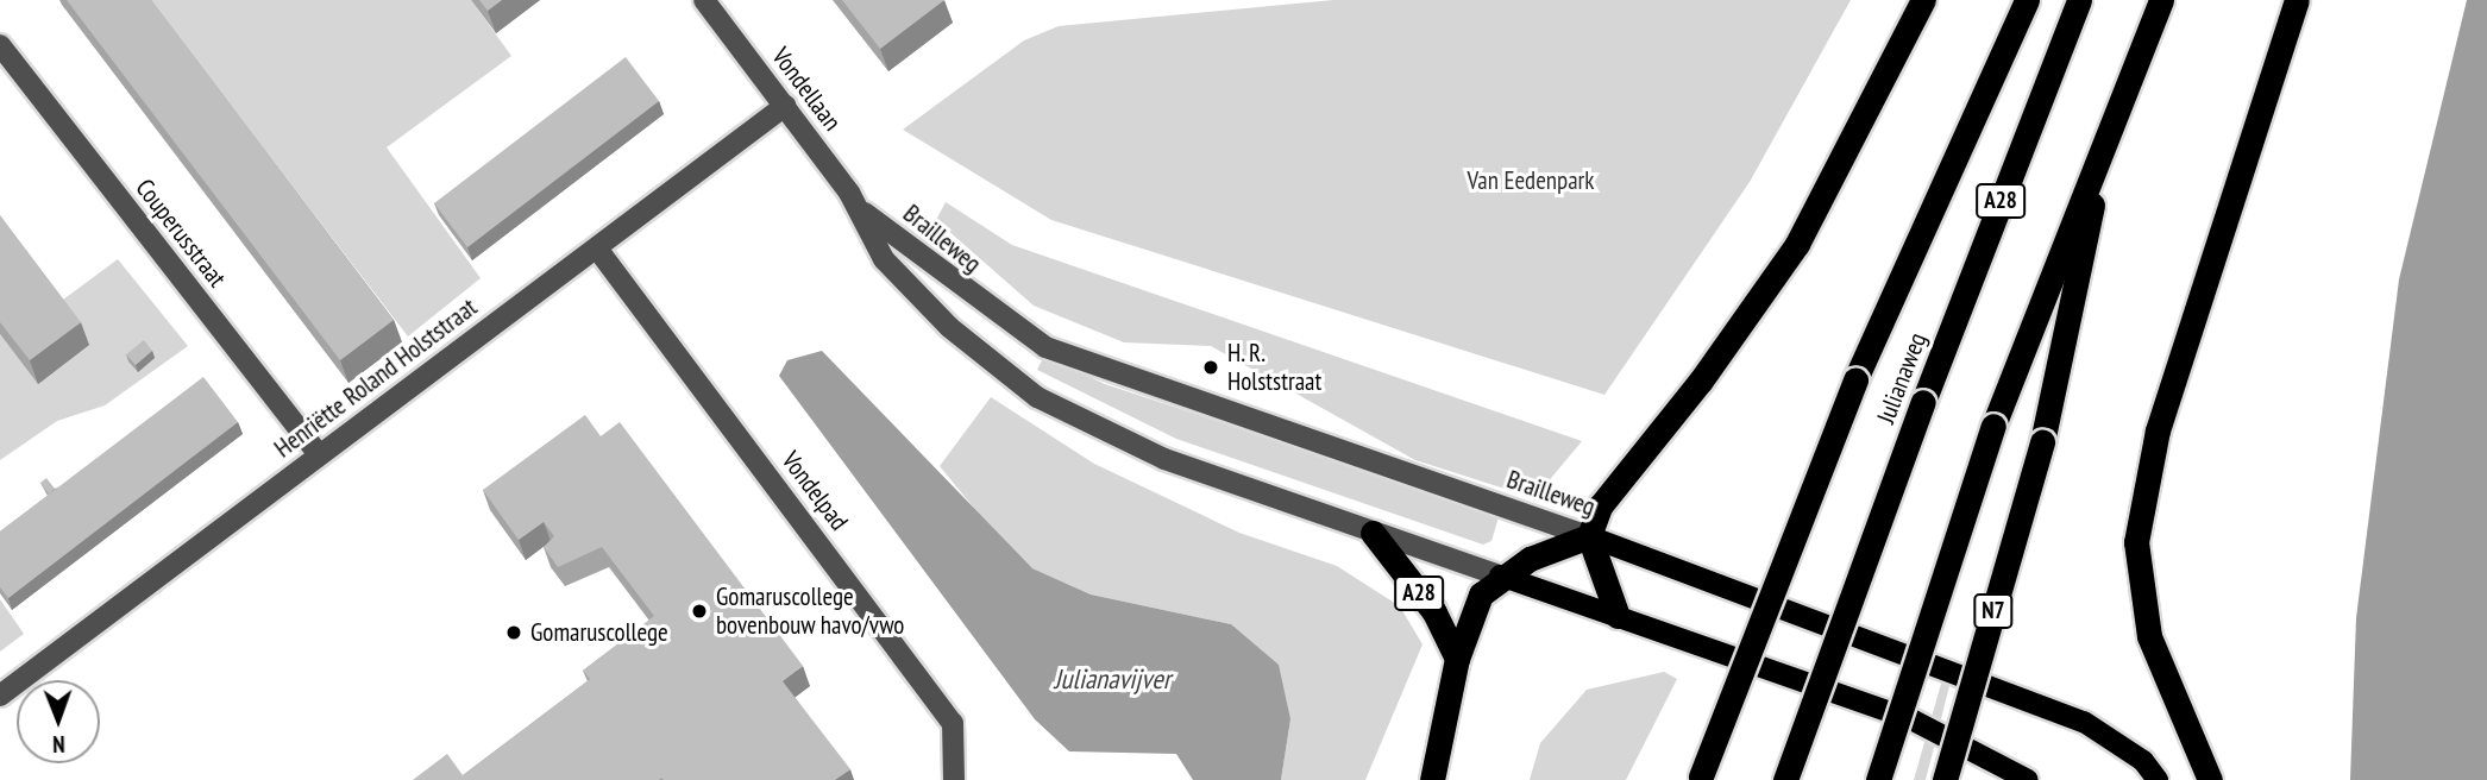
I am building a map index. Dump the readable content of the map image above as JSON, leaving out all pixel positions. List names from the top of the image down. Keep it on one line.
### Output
{"streets":{"highway":["A28","Julianaweg","N7"],"main road":["Brailleweg"],"street":["Vondellaan","Couperusstraat","Henriëtte Roland Holststraat","Vondelpad"]},"crossings":[["Vondellaan","Brailleweg"],["Vondellaan","Henriëtte Roland Holststraat"],["A28","Brailleweg"],["Couperusstraat","Henriëtte Roland Holststraat"],["Henriëtte Roland Holststraat","Vondelpad"]],"water":["Julianavijver"],"parks":["Van Eedenpark"],"places":["H. R. Holststraat","Gomaruscollege bovenbouw havo/vwo","Gomaruscollege"],"north":"bottom"}
